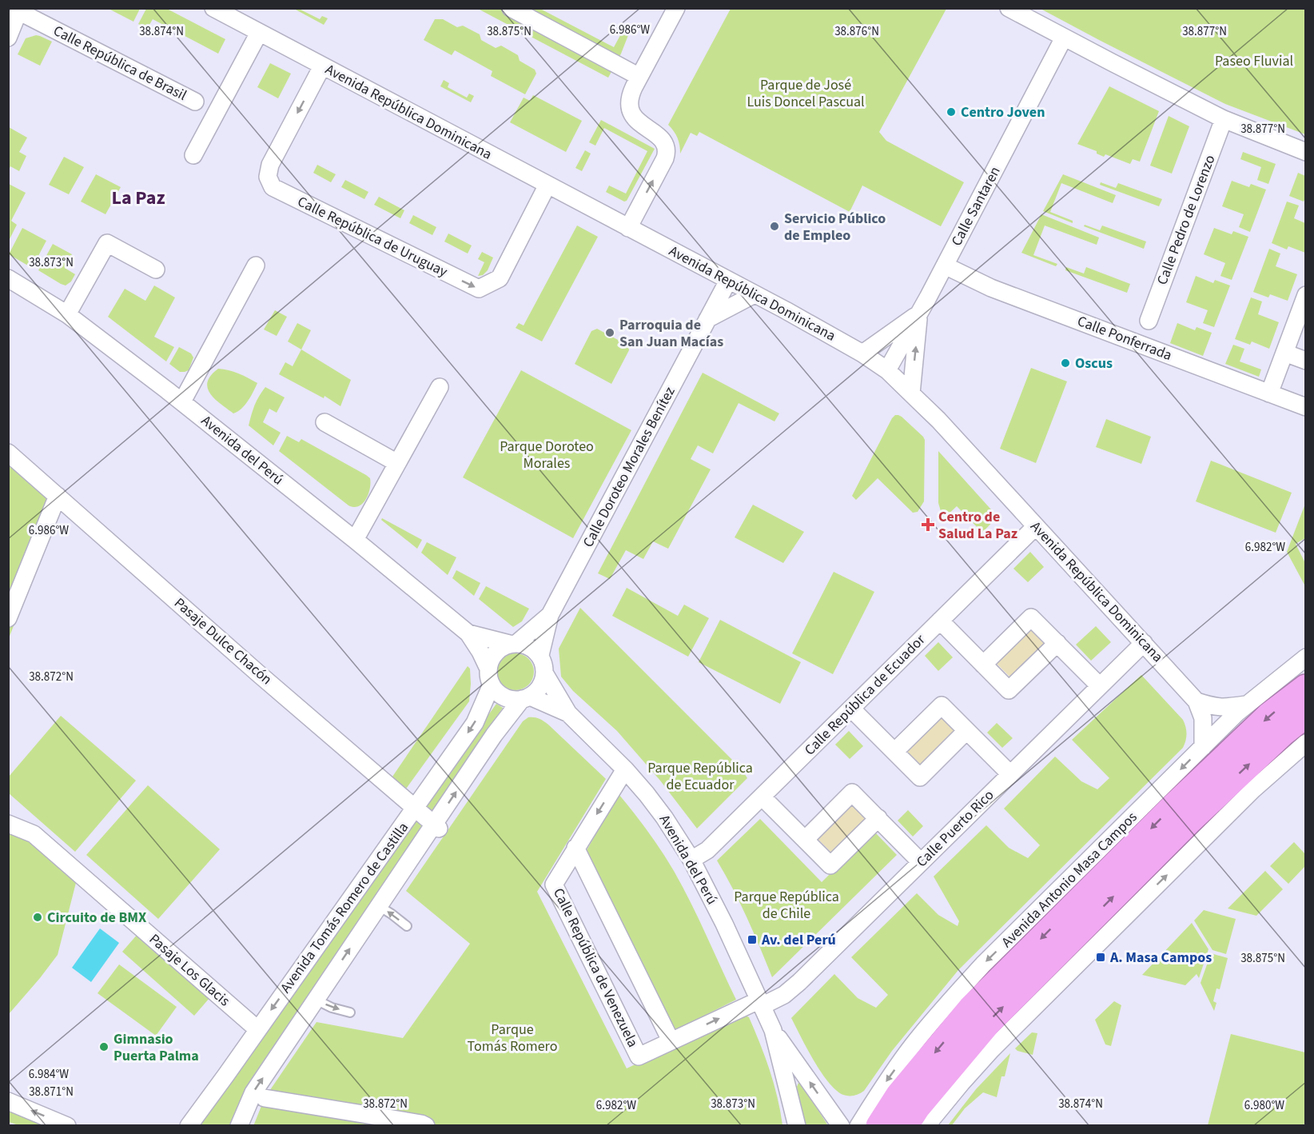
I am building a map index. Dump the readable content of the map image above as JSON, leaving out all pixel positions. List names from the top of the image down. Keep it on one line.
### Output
{"streets":{"highway":["Avenida Antonio Masa Campos"],"street":["Calle República de Brasil","Avenida República Dominicana","Calle Santaren","Calle Pedro de Lorenzo","Calle República de Uruguay","Calle Ponferrada","Avenida del Perú","Calle Doroteo Morales Benítez","Pasaje Dulce Chacón","Calle República de Ecuador","Calle Puerto Rico","Avenida Tomás Romero de Castilla","Calle República de Venezuela","Pasaje Los Glacis"]},"crossings":[["Avenida República Dominicana","Calle Santaren"],["Avenida República Dominicana","Calle República de Uruguay"],["Avenida República Dominicana","Calle Doroteo Morales Benítez"],["Avenida República Dominicana","Calle República de Ecuador"],["Avenida República Dominicana","Calle Puerto Rico"],["Avenida República Dominicana","Avenida Antonio Masa Campos"],["Calle Santaren","Calle Ponferrada"],["Avenida del Perú","Calle Doroteo Morales Benítez"],["Avenida del Perú","Calle República de Ecuador"],["Avenida del Perú","Calle Puerto Rico"],["Avenida del Perú","Avenida Tomás Romero de Castilla"],["Avenida del Perú","Calle República de Venezuela"],["Calle Doroteo Morales Benítez","Avenida Tomás Romero de Castilla"],["Pasaje Dulce Chacón","Avenida Tomás Romero de Castilla"],["Calle Puerto Rico","Calle República de Venezuela"],["Avenida Tomás Romero de Castilla","Pasaje Los Glacis"]],"districts":["La Paz"],"parks":["Paseo Fluvial","Parque de José Luis Doncel Pascual","Parque Doroteo Morales","Parque República de Ecuador","Parque República de Chile","Parque Tomás Romero"],"places":{"other":["Centro Joven","Servicio Público de Empleo","Parroquia de San Juan Macías","Oscus","Circuito de BMX","Gimnasio Puerta Palma"],"health":["Centro de Salud La Paz"],"transit":["Av. del Perú","A. Masa Campos"]},"coordinates":["6.986°W","38.877°N","38.874°N","38.875°N","38.876°N","38.873°N","6.982°W","38.872°N","6.984°W","38.871°N","6.980°W"]}
